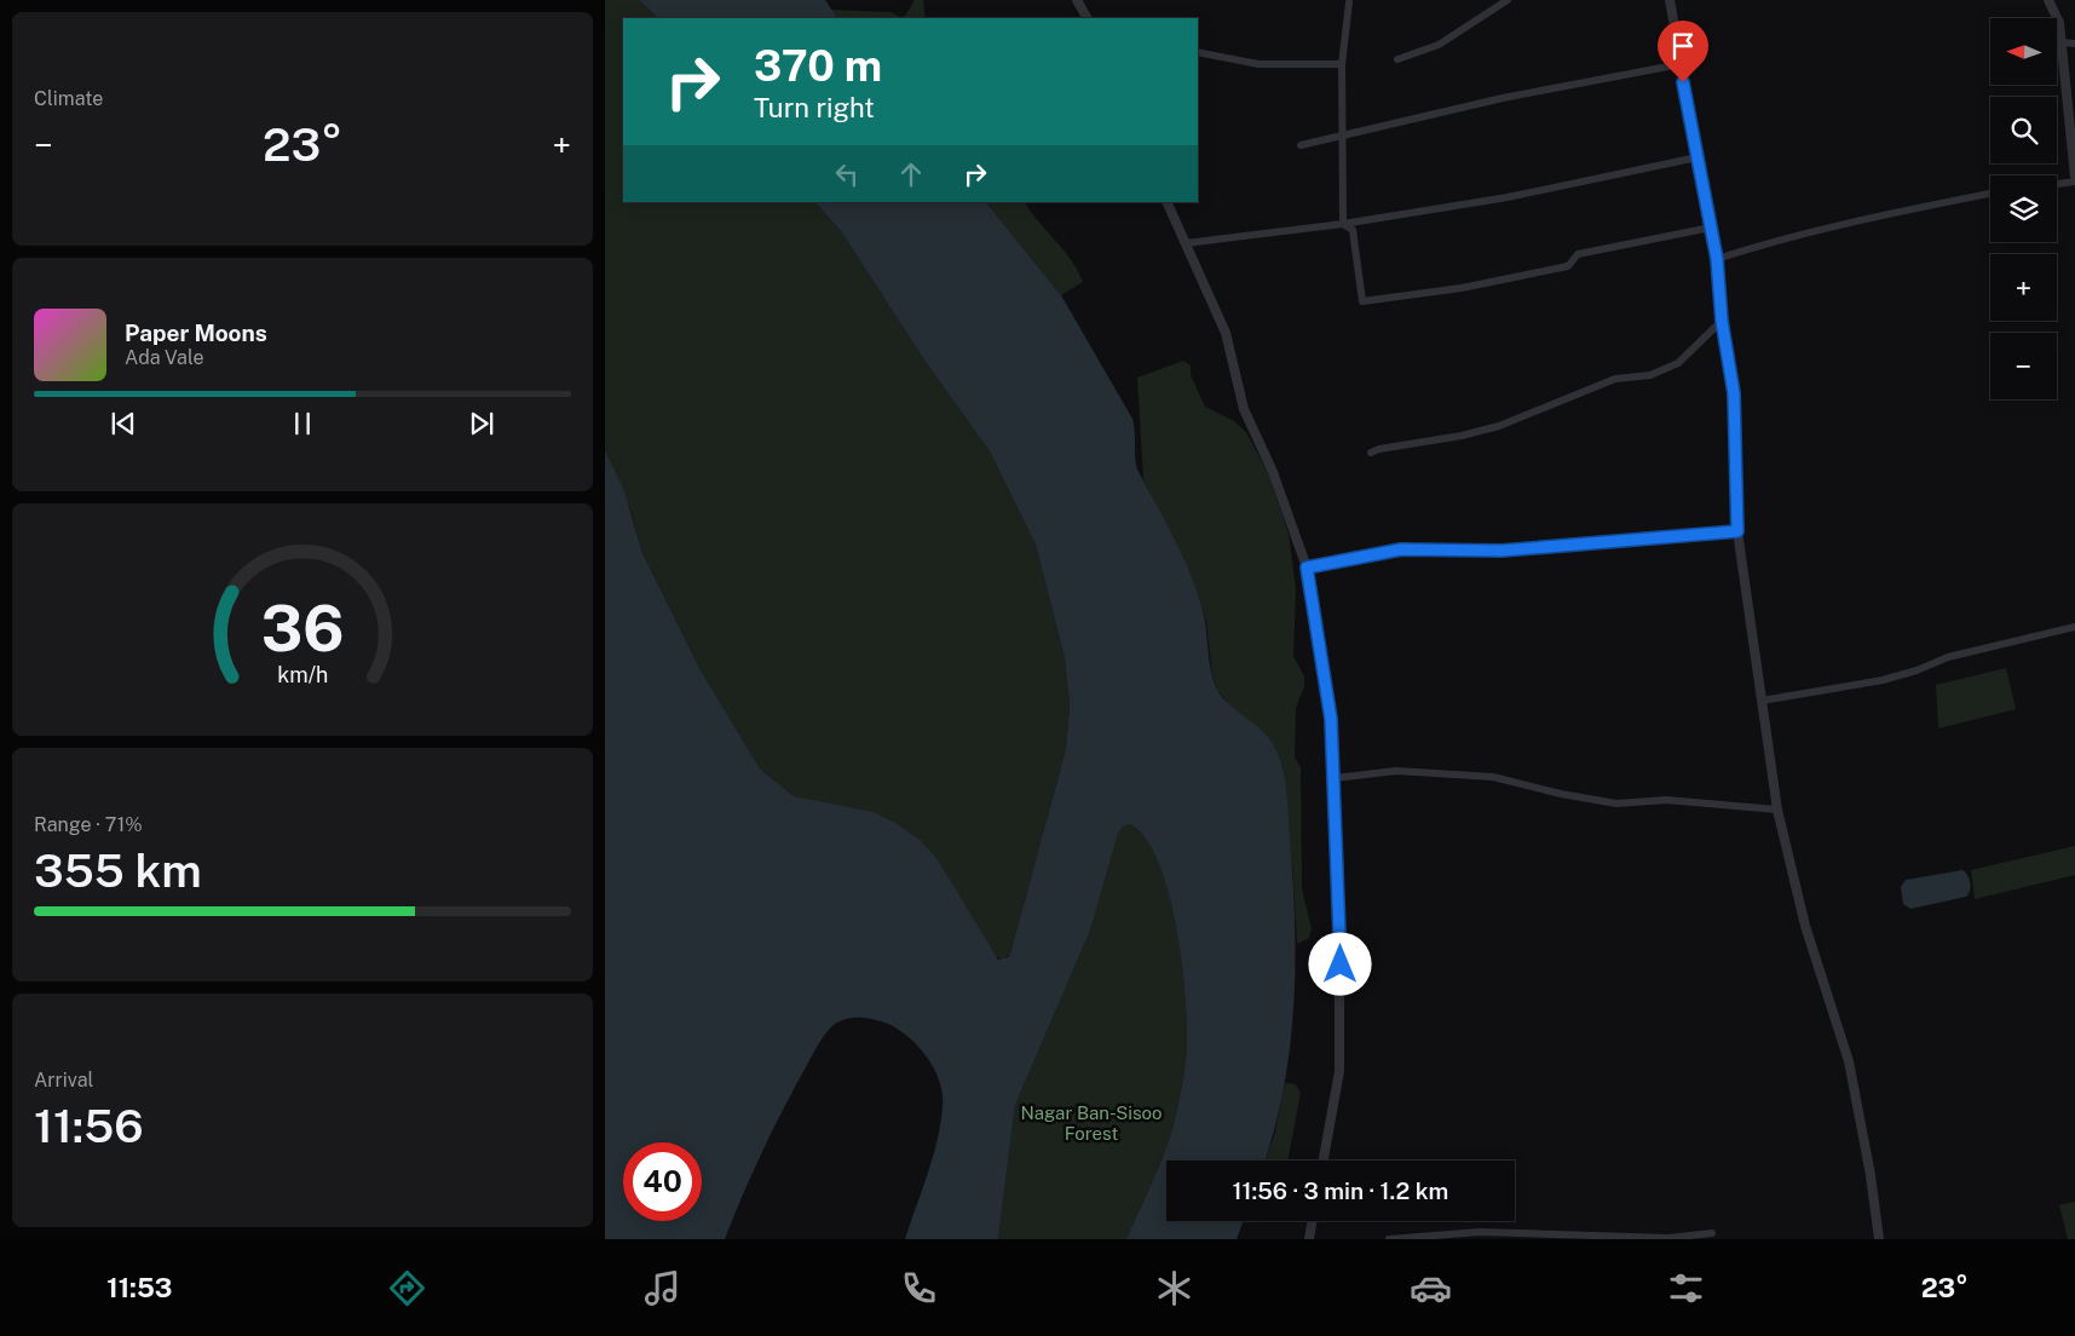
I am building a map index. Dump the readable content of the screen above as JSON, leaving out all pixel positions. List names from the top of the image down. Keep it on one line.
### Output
{"parks":["Nagar Ban-Sisoo Forest"],"north":"left","page":{"tile":["Climate",["Range · 71%","355 km"],["Arrival","11:56"]],"map_buttons":["+","−"],"turn":["370 m","Turn right"],"heat":["−","23°","+"],"song":["Paper Moons","Ada Vale"],"limit":"40","trip":"11:56 · 3 min · 1.2 km","tabs":["11:53","23°"],"gauge":["36","km/h"]}}
